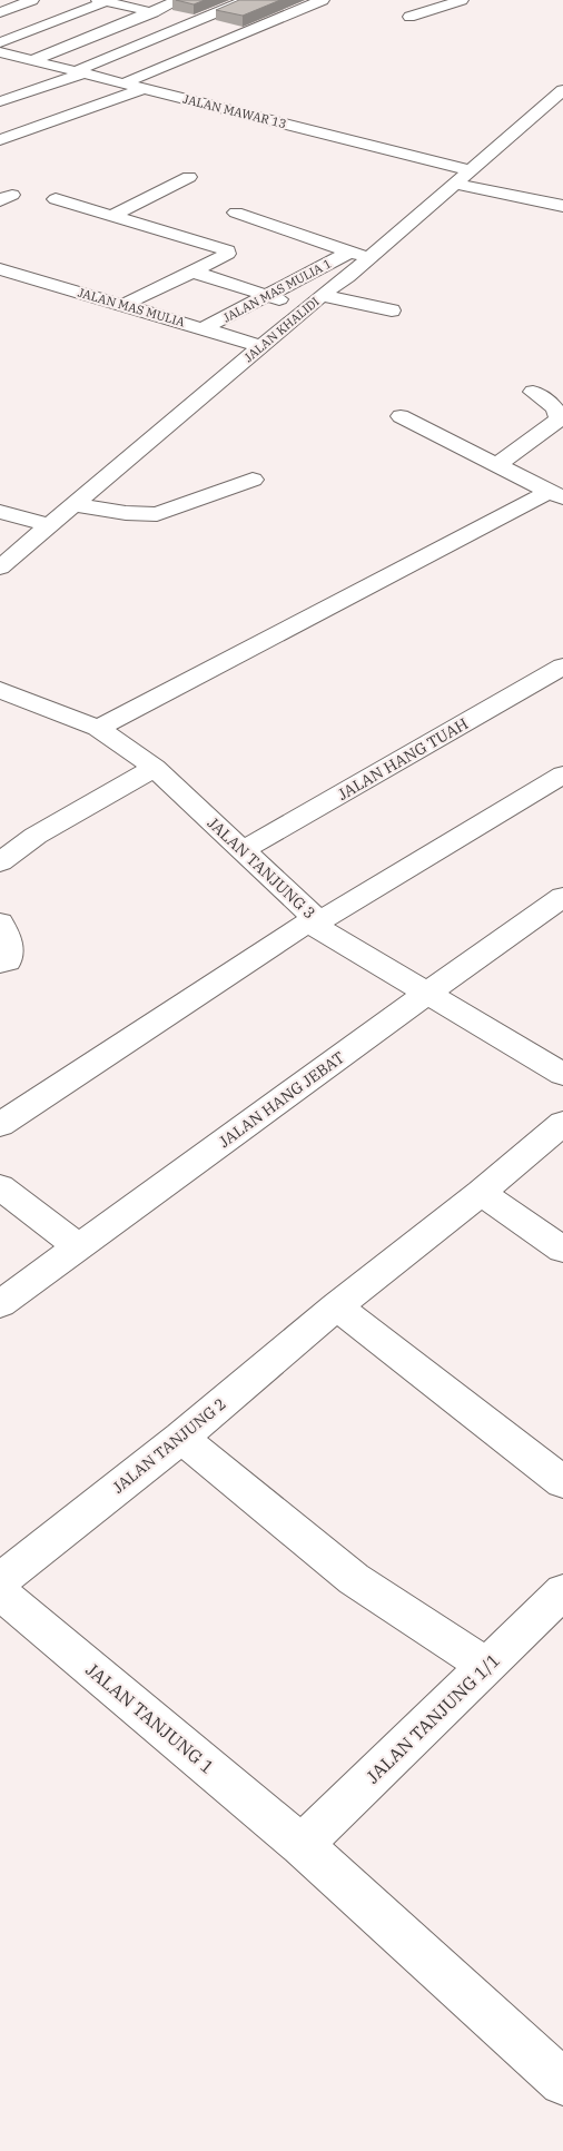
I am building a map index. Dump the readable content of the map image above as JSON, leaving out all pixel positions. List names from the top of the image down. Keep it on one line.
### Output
{"streets":{"street":["JALAN MAWAR 13","JALAN MAS MULIA 1","JALAN MAS MULIA","JALAN KHALIDI","JALAN HANG TUAH","JALAN TANJUNG 3","JALAN HANG JEBAT","JALAN TANJUNG 2","JALAN TANJUNG 1","JALAN TANJUNG 1/1"]},"crossings":[["JALAN MAWAR 13","JALAN KHALIDI"],["JALAN MAS MULIA 1","JALAN MAS MULIA"],["JALAN MAS MULIA 1","JALAN KHALIDI"],["JALAN MAS MULIA","JALAN KHALIDI"],["JALAN HANG TUAH","JALAN TANJUNG 3"],["JALAN TANJUNG 3","JALAN HANG JEBAT"],["JALAN TANJUNG 1","JALAN TANJUNG 1/1"]]}
